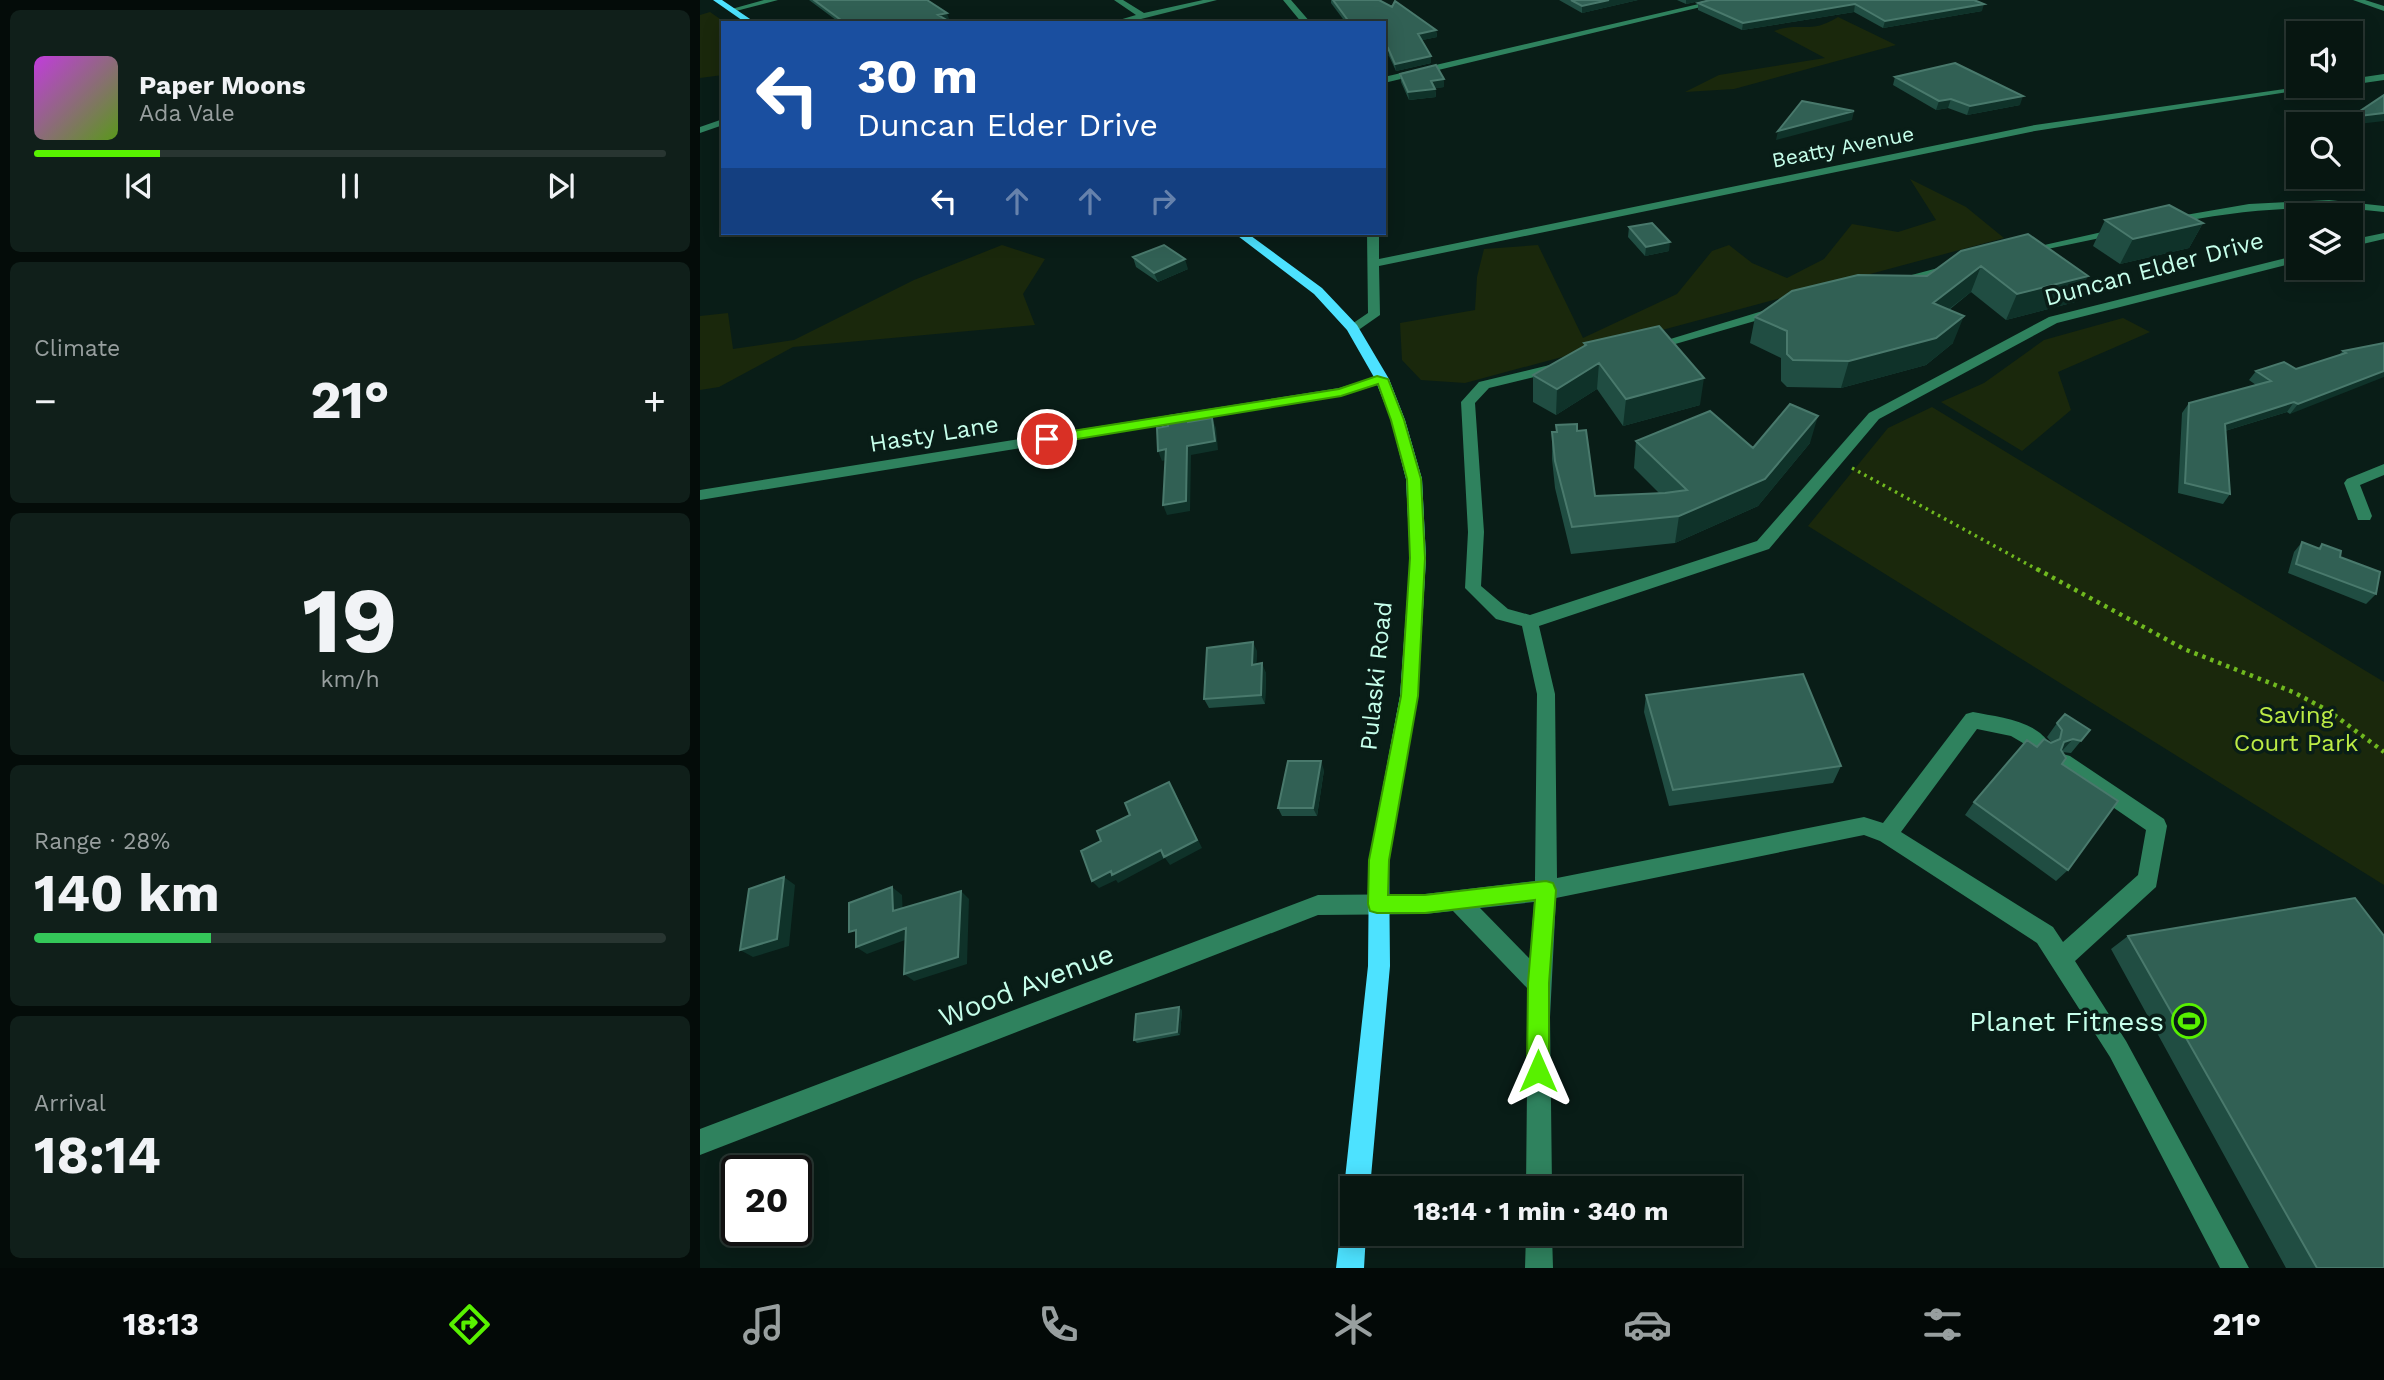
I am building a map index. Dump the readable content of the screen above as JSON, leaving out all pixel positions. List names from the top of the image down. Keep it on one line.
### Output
{"streets":{"main road":["Pulaski Road"],"street":["Beatty Avenue","Duncan Elder Drive","Hasty Lane","Wood Avenue"]},"crossings":[["Hasty Lane","Pulaski Road"],["Pulaski Road","Wood Avenue"]],"parks":["Saving Court Park"],"places":{"sports":["Planet Fitness"]},"page":{"turn":["30 m","Duncan Elder Drive"],"song":["Paper Moons","Ada Vale"],"tile":["Climate",["19","km/h"],["Range · 28%","140 km"],["Arrival","18:14"]],"heat":["−","21°","+"],"limit":"20","trip":"18:14 · 1 min · 340 m","tabs":["18:13","21°"]}}
